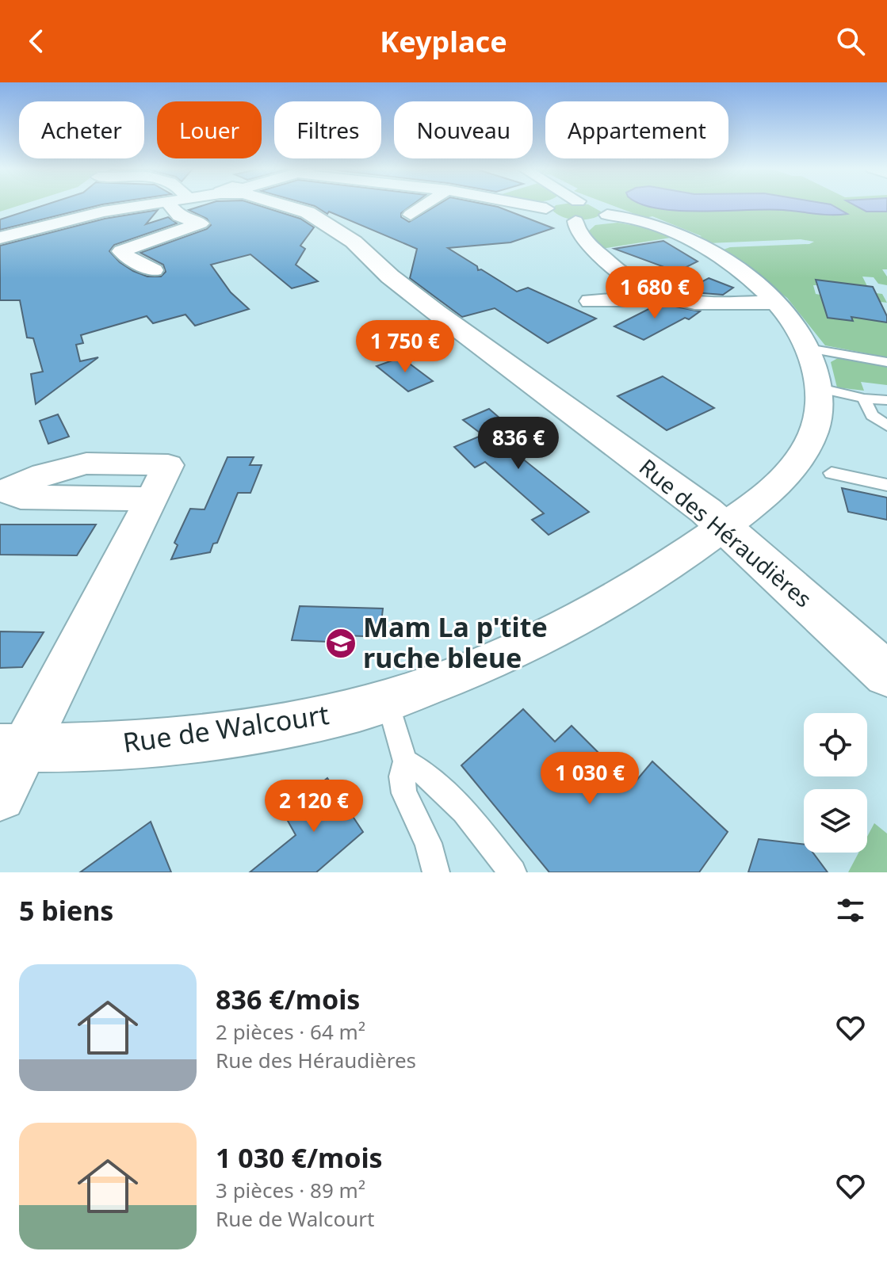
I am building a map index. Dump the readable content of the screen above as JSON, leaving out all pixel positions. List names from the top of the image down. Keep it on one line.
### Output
{"streets":{"street":["Rue des Héraudières","Rue de Walcourt"]},"crossings":[["Rue des Héraudières","Rue de Walcourt"]],"places":{"school or university":["Mam La p'tite ruche bleue"]},"page":{"header":"Keyplace","chip":["Acheter","Louer","Filtres","Nouveau","Appartement"],"price":["1 680 €","1 750 €","836 €","1 030 €","2 120 €"],"heading":"5 biens","list":[{"name":"836 €/mois","note":"2 pièces · 64 m² · Rue des Héraudières"},{"name":"1 030 €/mois","note":"3 pièces · 89 m² · Rue de Walcourt"}]}}
